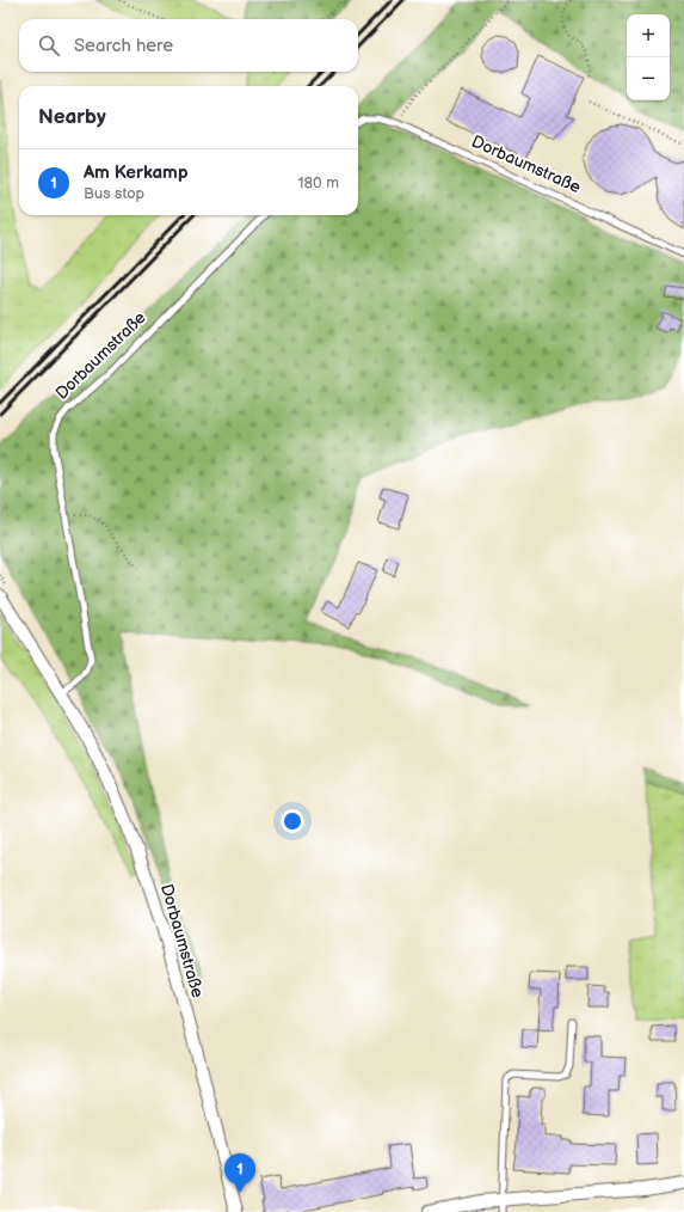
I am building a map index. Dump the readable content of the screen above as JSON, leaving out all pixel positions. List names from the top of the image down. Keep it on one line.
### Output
{"streets":{"street":["Dorbaumstraße"]},"page":{"map_buttons":["+","−"],"search":"Search here","heading":"Nearby","list":[{"mark":"1","name":"Am Kerkamp","note":"Bus stop","value":"180 m"}],"pins":"1"}}
